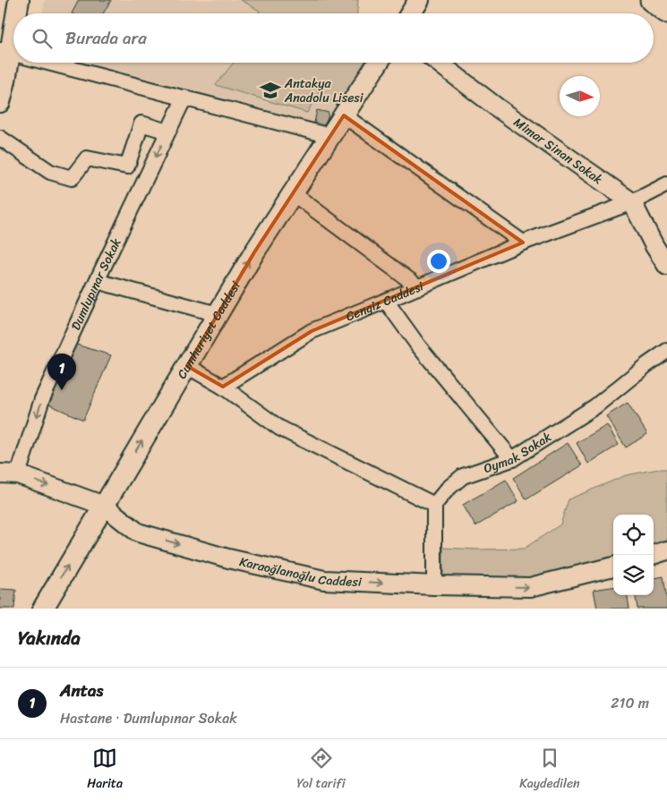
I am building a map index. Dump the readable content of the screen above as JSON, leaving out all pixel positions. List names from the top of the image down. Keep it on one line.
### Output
{"streets":{"main road":["Cumhuriyet Caddesi"],"street":["Mimar Sinan Sokak","Dumlupınar Sokak","Cengiz Caddesi","Oymak Sokak","Karaoğlanoğlu Caddesi"]},"crossings":[["Mimar Sinan Sokak","Cengiz Caddesi"],["Dumlupınar Sokak","Karaoğlanoğlu Caddesi"],["Cumhuriyet Caddesi","Karaoğlanoğlu Caddesi"]],"one_way":["Dumlupınar Sokak","Cumhuriyet Caddesi"],"places":{"school or university":["Antakya Anadolu Lisesi"]},"north":"right","page":{"search":"Burada ara","pins":"1","heading":"Yakında","list":[{"mark":"1","name":"Antas","note":"Hastane · Dumlupınar Sokak","value":"210 m"}],"nav":["Harita","Yol tarifi","Kaydedilen"]}}
